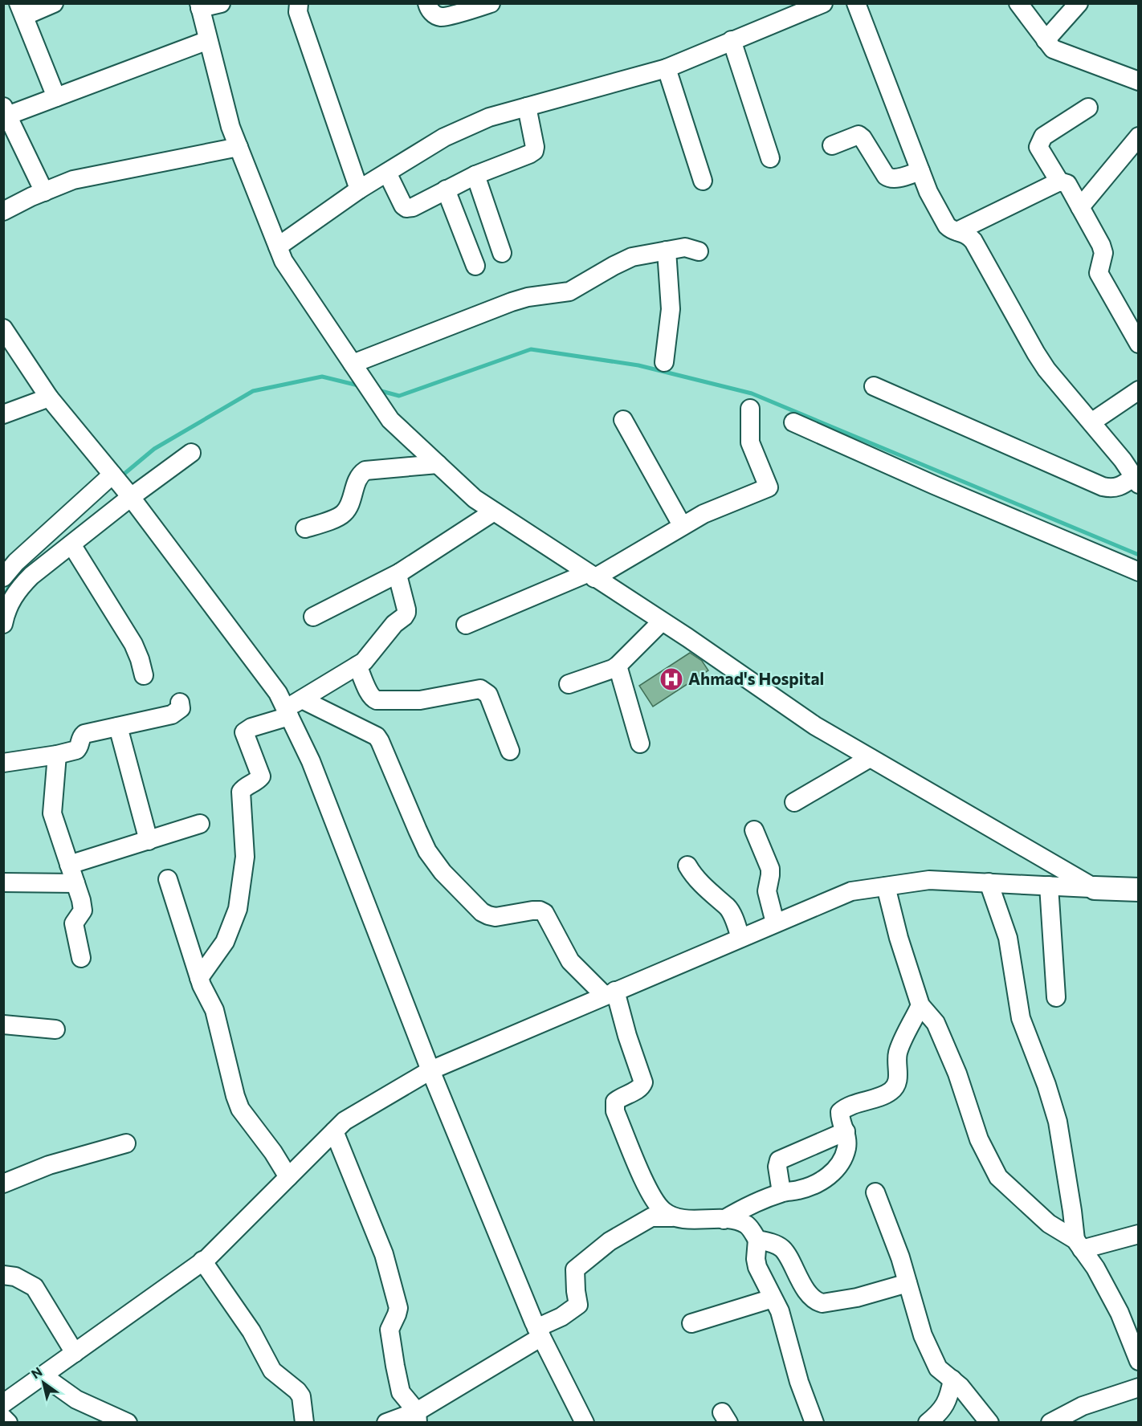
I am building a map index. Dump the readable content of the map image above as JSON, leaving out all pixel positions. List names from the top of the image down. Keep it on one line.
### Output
{"places":{"hospital":["Ahmad's Hospital"]},"north":"top left"}
